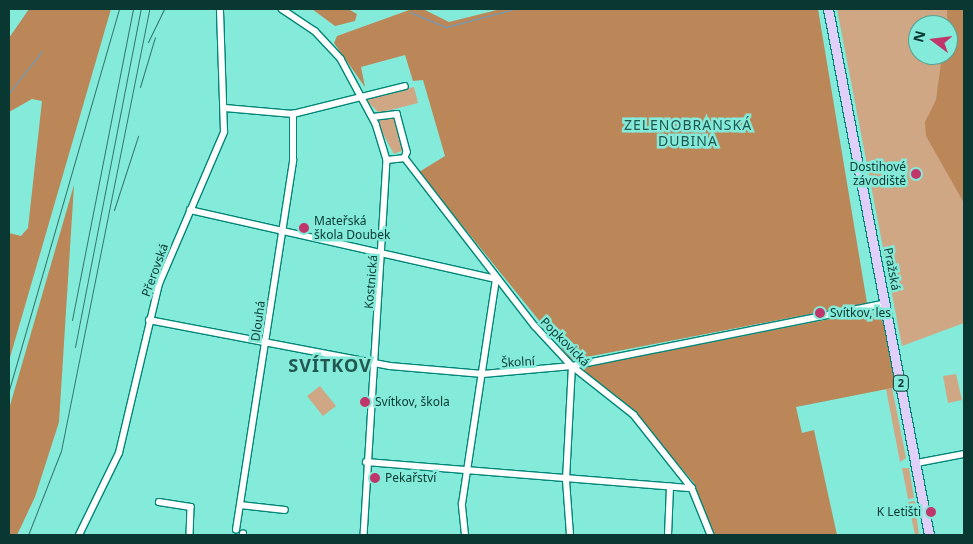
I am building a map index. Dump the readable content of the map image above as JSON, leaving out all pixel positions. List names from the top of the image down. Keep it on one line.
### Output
{"streets":{"main road":["Pražská","2"],"street":["Přerovská","Kostnická","Dlouhá","Popkovická","Školní"]},"crossings":[["Pražská","Školní"],["Přerovská","Školní"],["Kostnická","Školní"],["Dlouhá","Školní"],["Popkovická","Školní"]],"districts":["ZELENOBRANSKÁ DUBINA","SVÍTKOV"],"places":["Dostihové závodiště","Mateřská škola Doubek","Svítkov, les","Svítkov, škola","Pekařství","K Letišti"],"north":"left"}
